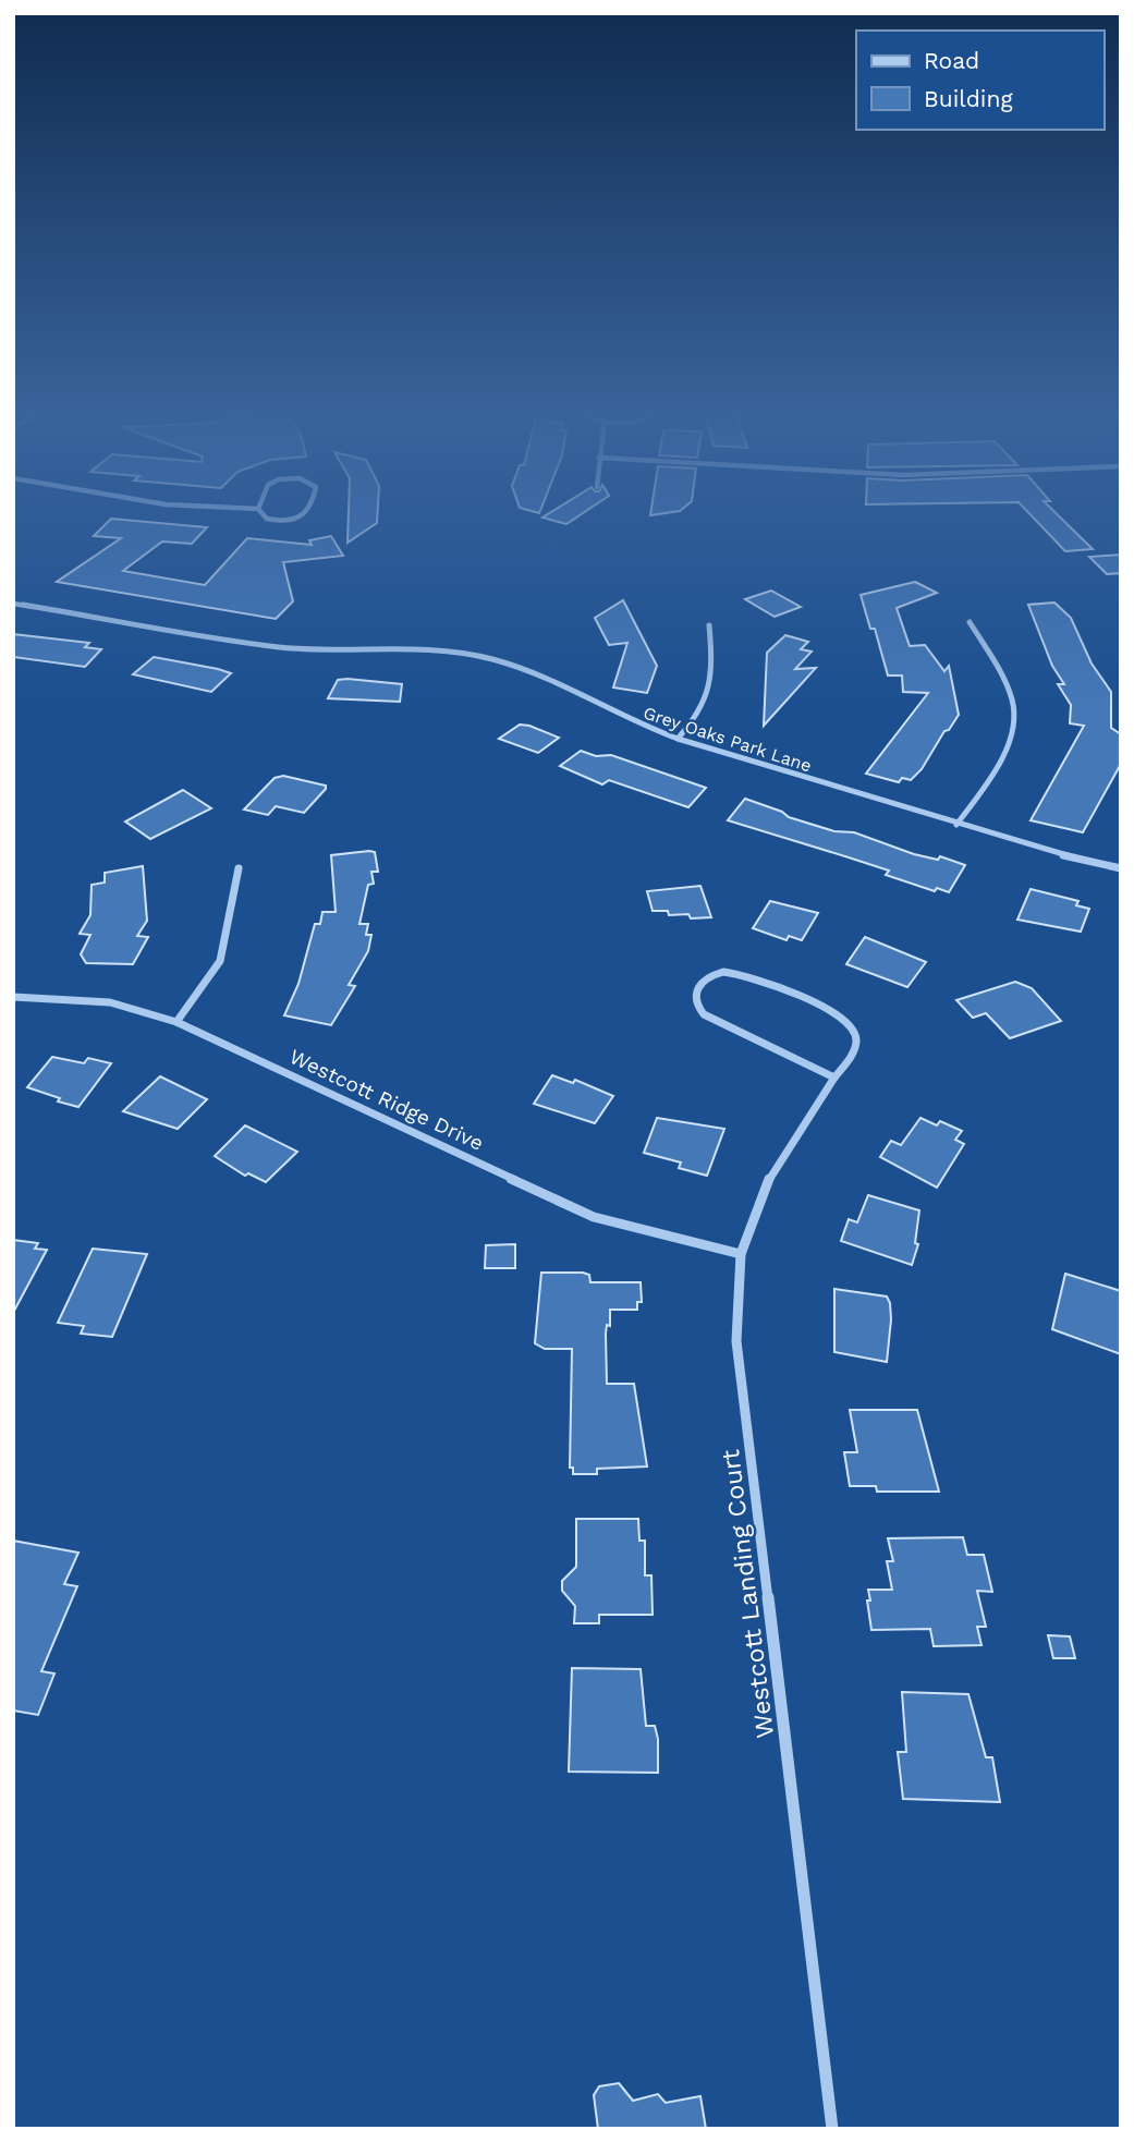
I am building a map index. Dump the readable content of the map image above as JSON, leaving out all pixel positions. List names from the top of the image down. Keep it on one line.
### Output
{"streets":{"street":["Grey Oaks Park Lane","Westcott Ridge Drive","Westcott Landing Court"]},"crossings":[["Westcott Ridge Drive","Westcott Landing Court"]],"legend":["Road","Building"]}
